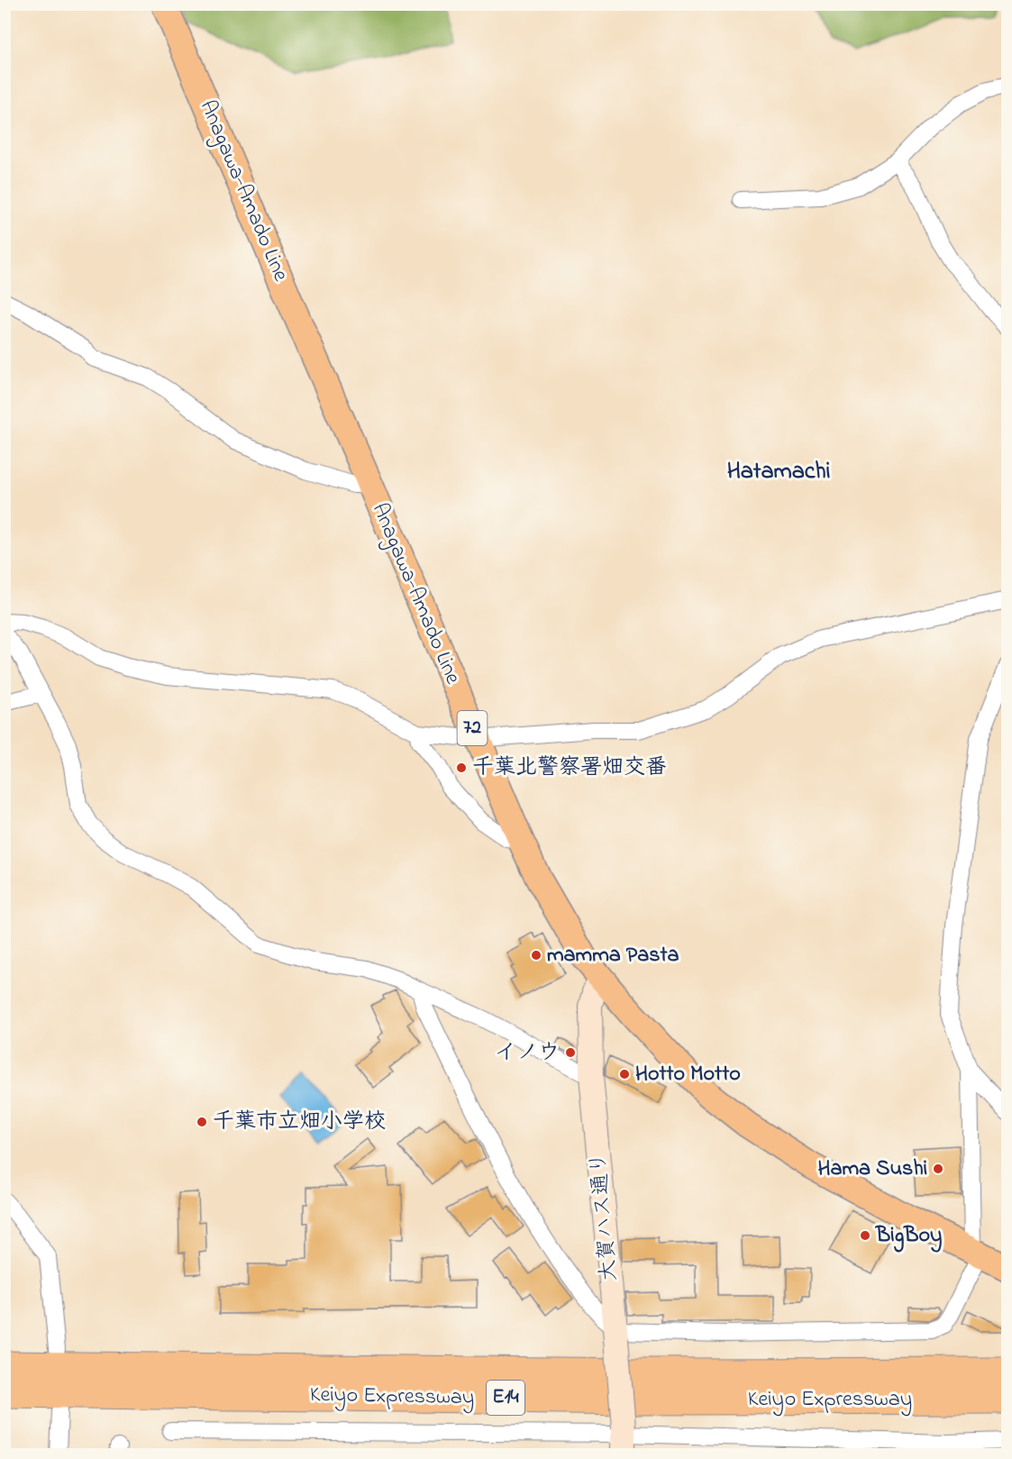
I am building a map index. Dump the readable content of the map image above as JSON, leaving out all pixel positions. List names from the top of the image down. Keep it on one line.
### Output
{"streets":{"highway":["Keiyo Expressway","E14"],"main road":["Anagawa-Amado Line","72"],"street":["大賀ハス通り"]},"crossings":[["Anagawa-Amado Line","大賀ハス通り"]],"districts":["Hatamachi"],"places":["千葉北警察署畑交番","mamma Pasta","イノウ","Hotto Motto","千葉市立畑小学校","Hama Sushi","BigBoy"]}
